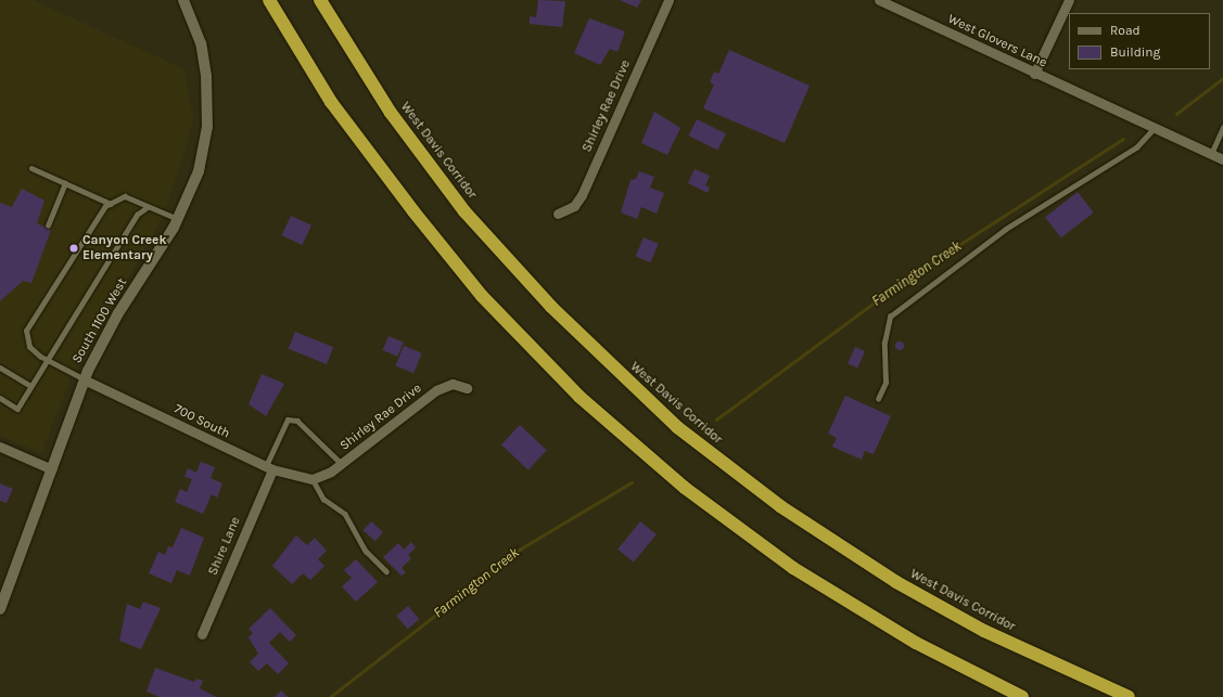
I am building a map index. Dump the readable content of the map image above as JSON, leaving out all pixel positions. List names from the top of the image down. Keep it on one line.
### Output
{"streets":{"highway":["West Davis Corridor"],"street":["West Glovers Lane","Shirley Rae Drive","South 1100 West","700 South","Shire Lane"]},"crossings":[["Shirley Rae Drive","700 South"],["South 1100 West","700 South"],["700 South","Shire Lane"]],"water":["Farmington Creek"],"places":["Canyon Creek Elementary"],"legend":["Road","Building"]}
